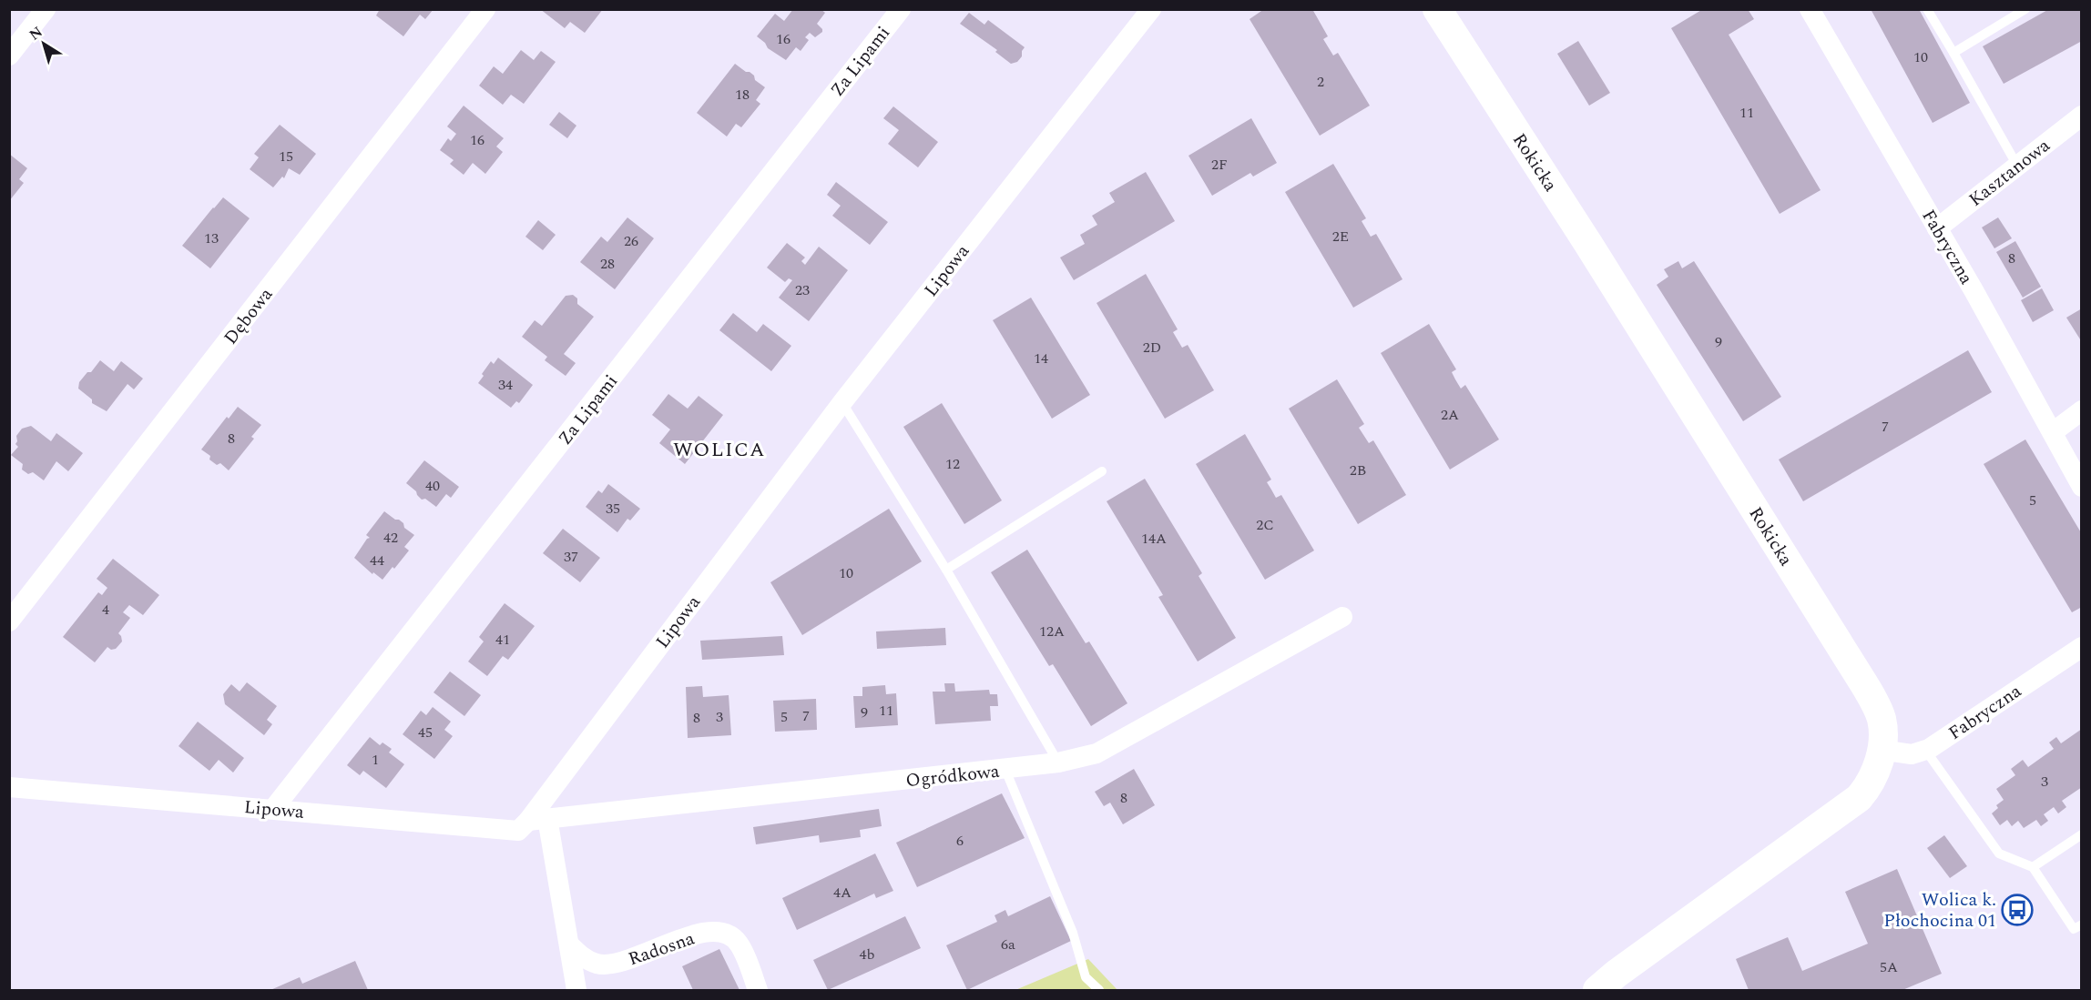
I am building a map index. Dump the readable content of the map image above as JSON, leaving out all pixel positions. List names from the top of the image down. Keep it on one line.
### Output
{"streets":{"main road":["Rokicka"],"street":["Za Lipami","Kasztanowa","Fabryczna","Lipowa","Dębowa","Ogródkowa","Radosna"]},"crossings":[["Za Lipami","Lipowa"],["Rokicka","Fabryczna"],["Kasztanowa","Fabryczna"],["Lipowa","Ogródkowa"]],"districts":["WOLICA"],"places":{"bus stop":["Wolica k. Płochocina 01"]},"house_numbers":["16","10","2","18","11","16","15","2F","2E","13","26","8","28","23","9","2D","14","34","2A","7","8","12","2B","40","5","35","2C","42","14A","37","44","10","4","12A","41","11","9","7","3","5","8","45","1","3","8","6","4A","6a","4b","5A"],"north":"top left"}
